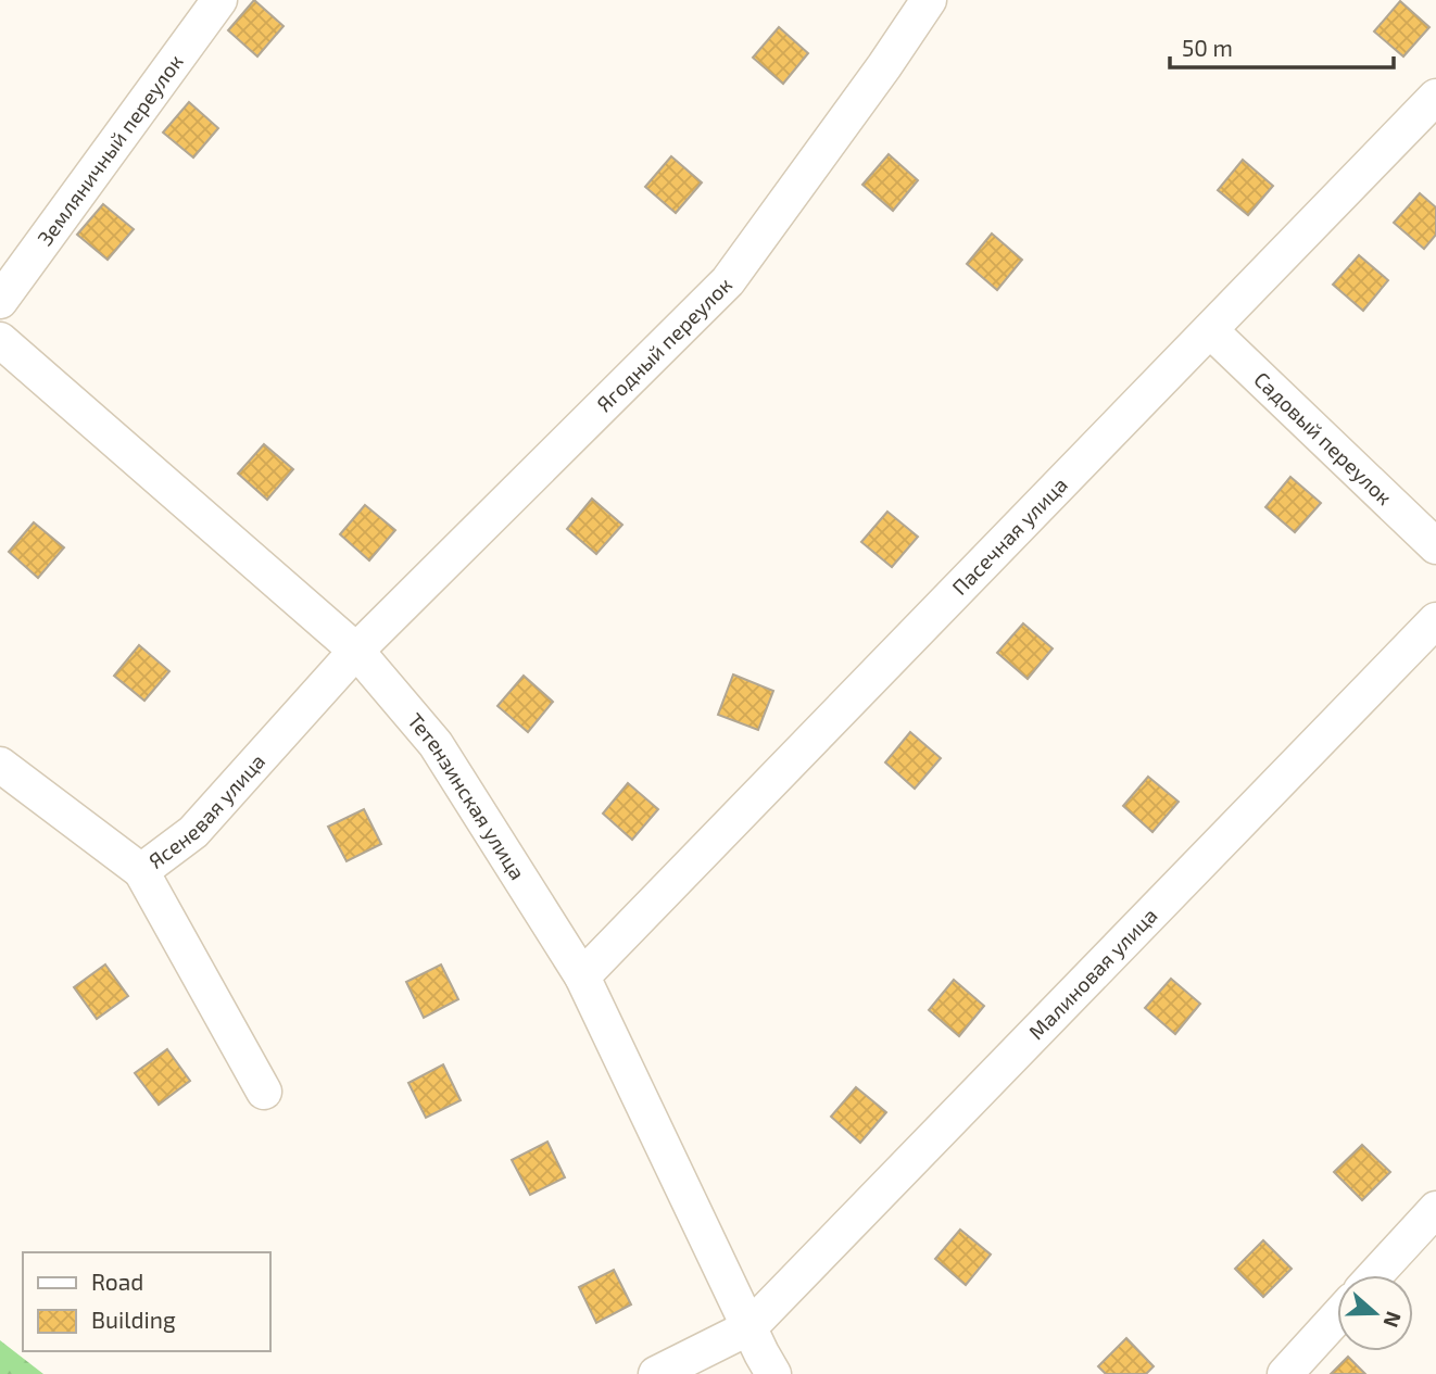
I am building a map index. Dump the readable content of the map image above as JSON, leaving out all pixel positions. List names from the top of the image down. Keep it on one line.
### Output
{"streets":{"street":["Земляничный переулок","Ягодный переулок","Садовый переулок","Пасечная улица","Тетензинская улица","Ясеневая улица","Малиновая улица"]},"crossings":[["Ягодный переулок","Тетензинская улица"],["Ягодный переулок","Ясеневая улица"],["Садовый переулок","Пасечная улица"],["Пасечная улица","Тетензинская улица"],["Тетензинская улица","Ясеневая улица"],["Тетензинская улица","Малиновая улица"]],"legend":["Road","Building"],"scale_bar":"50 m","north":"right"}
